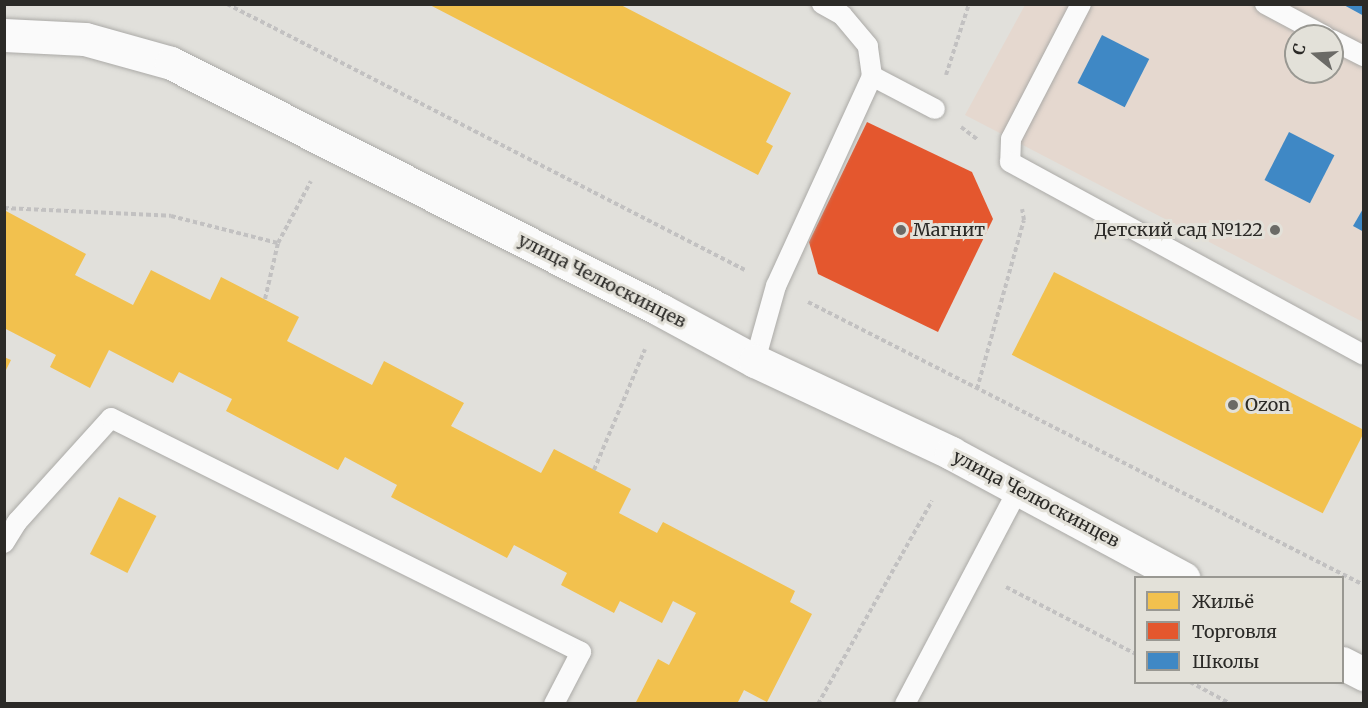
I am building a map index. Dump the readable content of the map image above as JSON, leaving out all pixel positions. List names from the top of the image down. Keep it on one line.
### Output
{"streets":{"street":["улица Челюскинцев"]},"places":["Магнит","Детский сад №122","Ozon"],"legend":["Жильё","Торговля","Школы"],"north":"left"}
